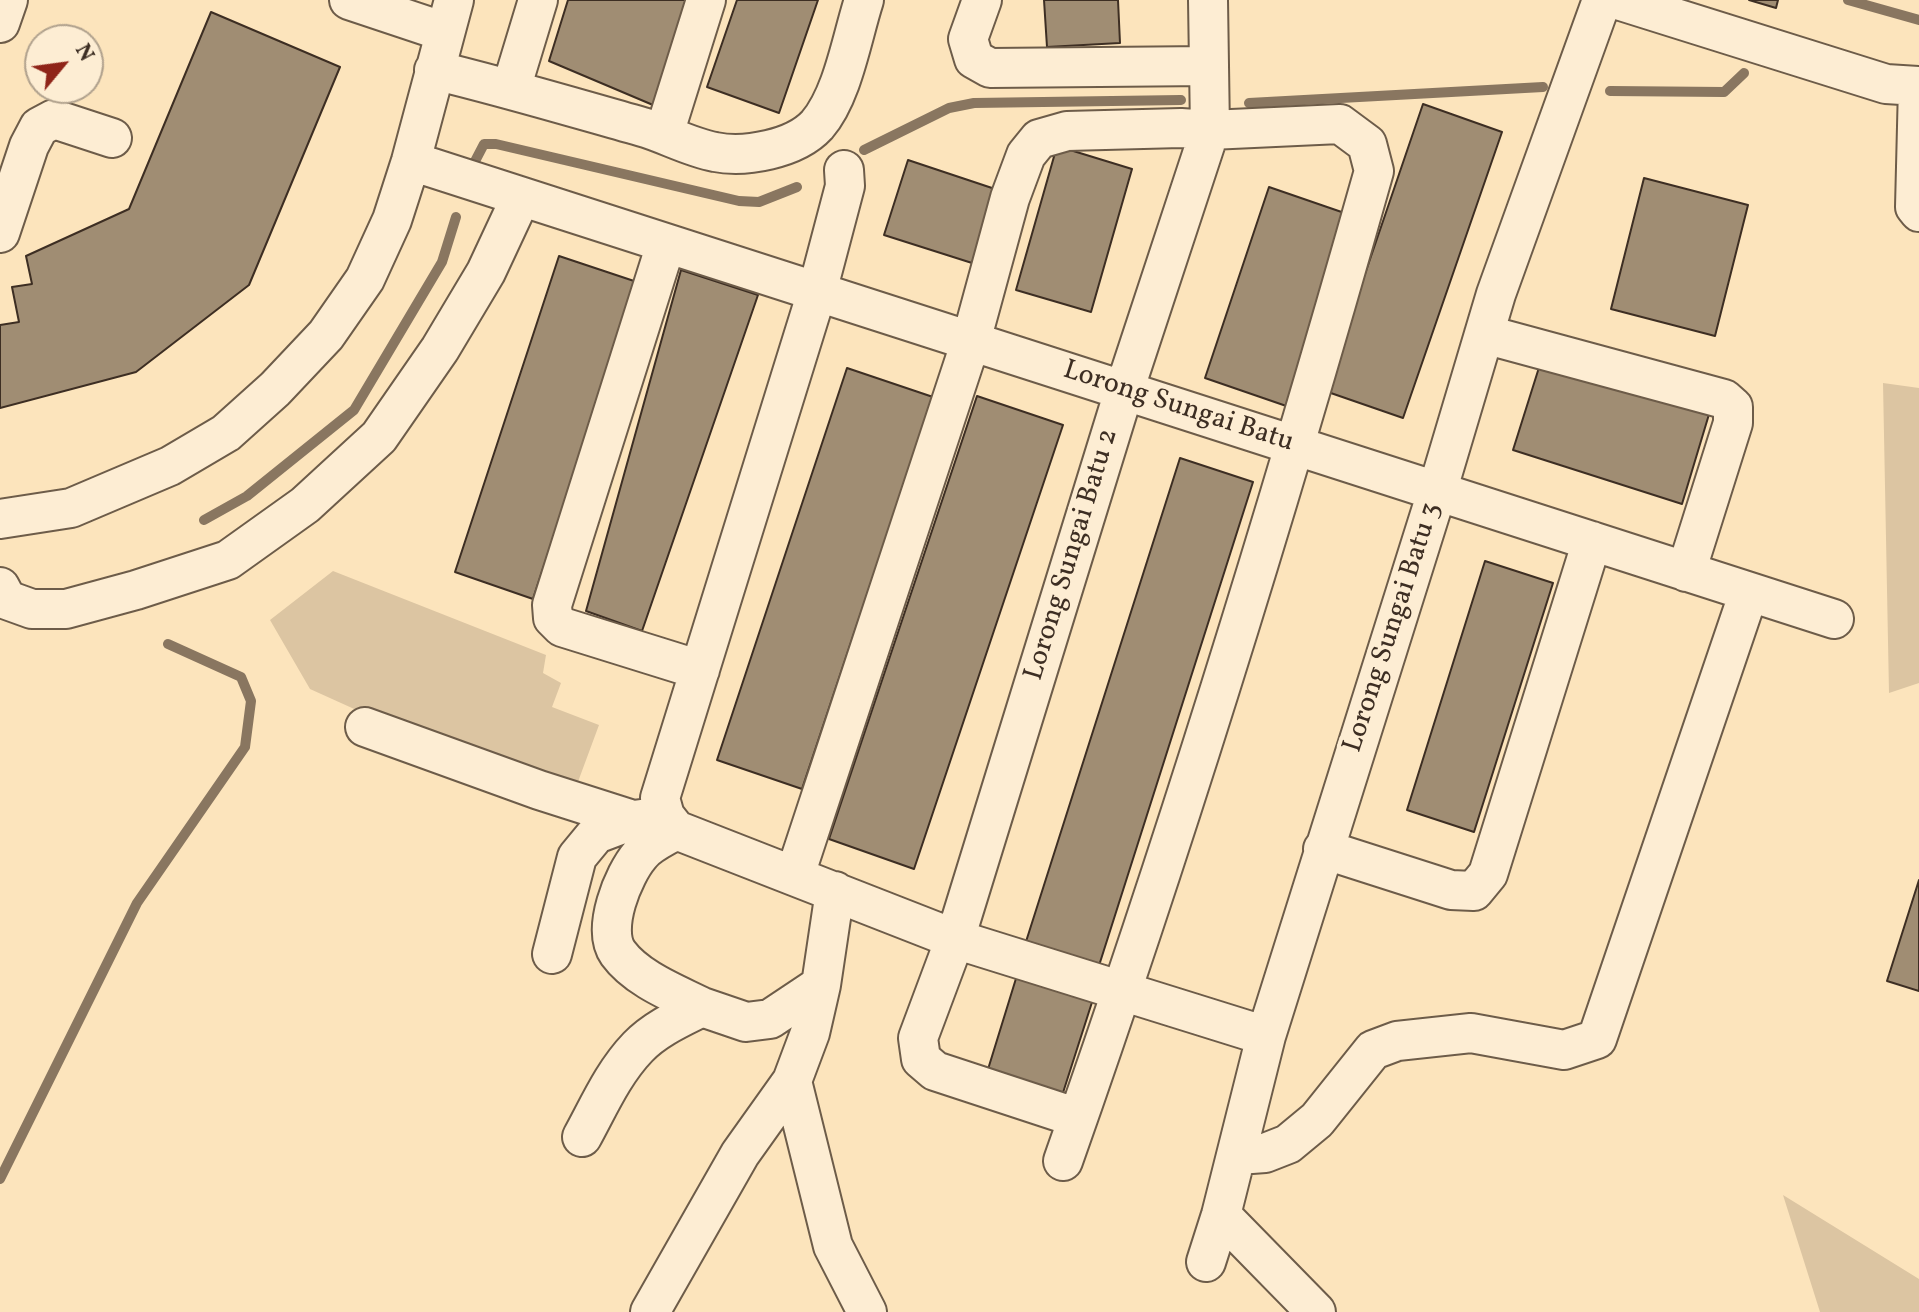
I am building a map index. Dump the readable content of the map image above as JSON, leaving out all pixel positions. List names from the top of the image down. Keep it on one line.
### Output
{"streets":{"street":["Lorong Sungai Batu","Lorong Sungai Batu 2","Lorong Sungai Batu 3"]},"crossings":[["Lorong Sungai Batu","Lorong Sungai Batu 2"],["Lorong Sungai Batu","Lorong Sungai Batu 3"]],"north":"top right"}
